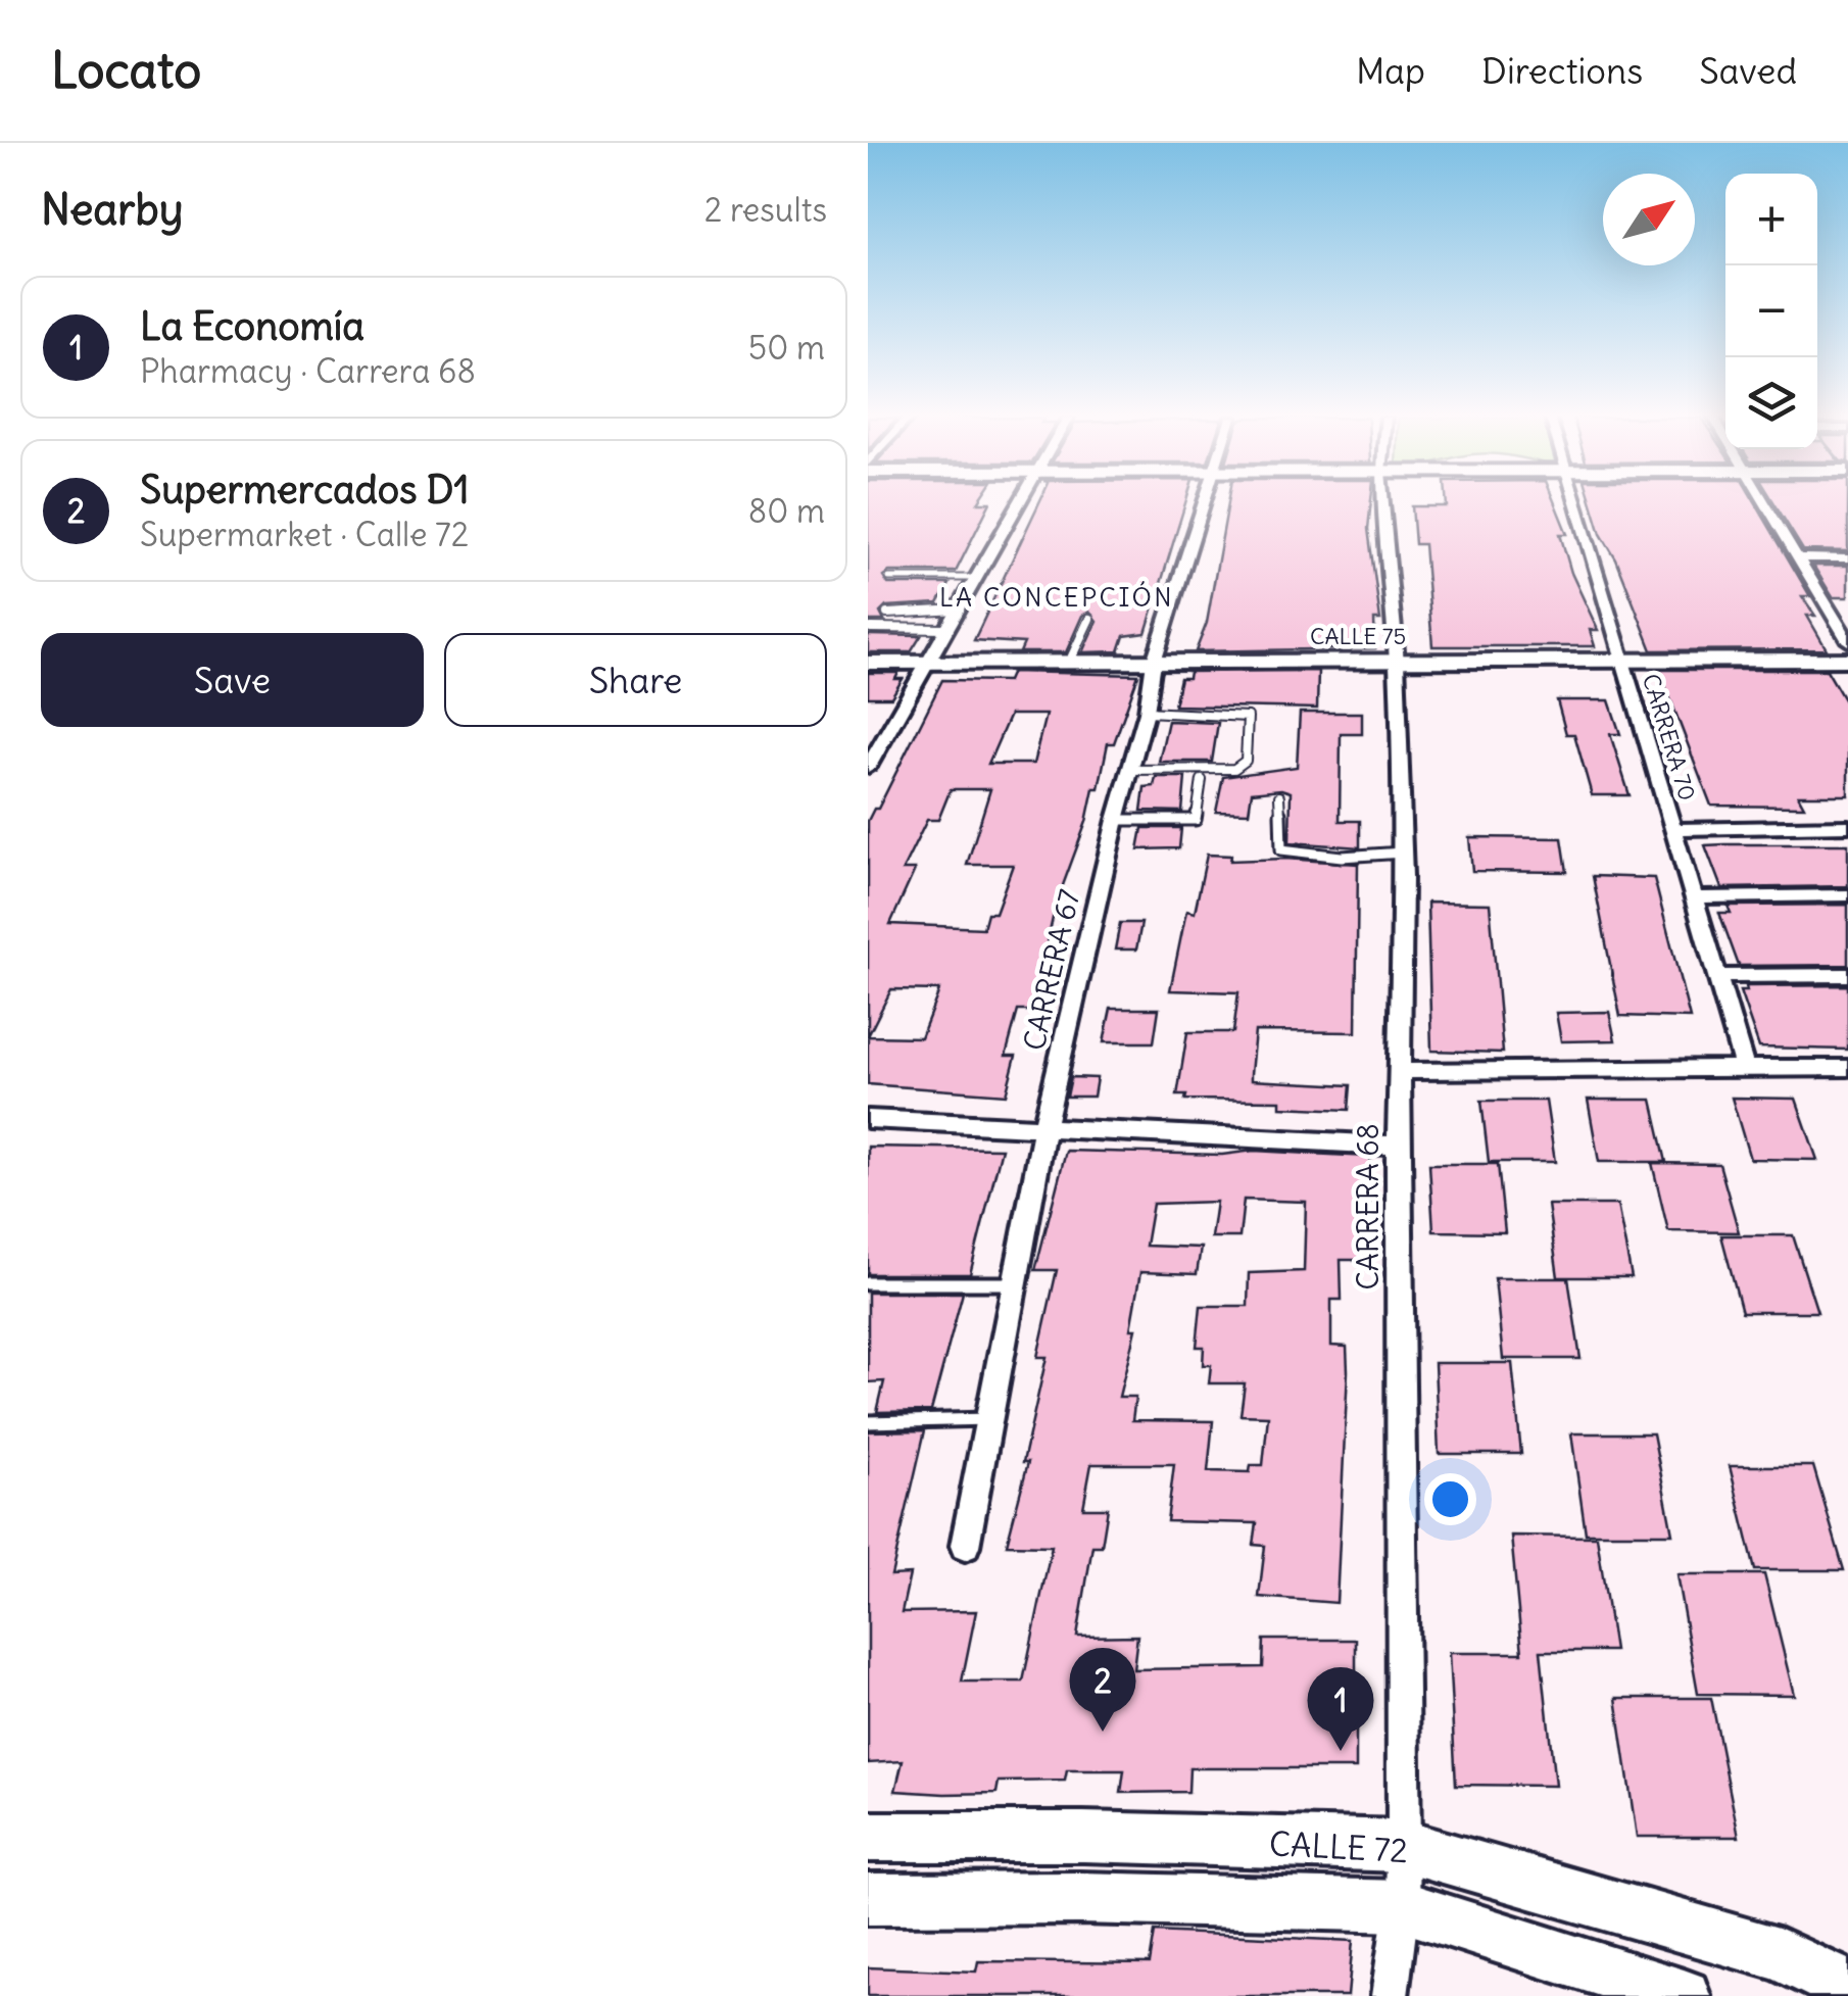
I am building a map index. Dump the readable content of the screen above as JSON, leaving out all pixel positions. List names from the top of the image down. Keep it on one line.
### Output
{"streets":{"street":["CALLE 75","CARRERA 70","CARRERA 67","CARRERA 68","CALLE 72"]},"crossings":[["CALLE 75","CARRERA 70"],["CALLE 75","CARRERA 67"],["CALLE 75","CARRERA 68"],["CARRERA 68","CALLE 72"]],"districts":["LA CONCEPCIÓN"],"north":"top right","page":{"header":"Locato","nav":["Map","Directions","Saved"],"heading":["Nearby","2 results"],"map_buttons":["+","−"],"list":[{"mark":"1","name":"La Economía","note":"Pharmacy · Carrera 68","value":"50 m"},{"mark":"2","name":"Supermercados D1","note":"Supermarket · Calle 72","value":"80 m"}],"buttons":["Save","Share"],"pins":["2","1"]}}
